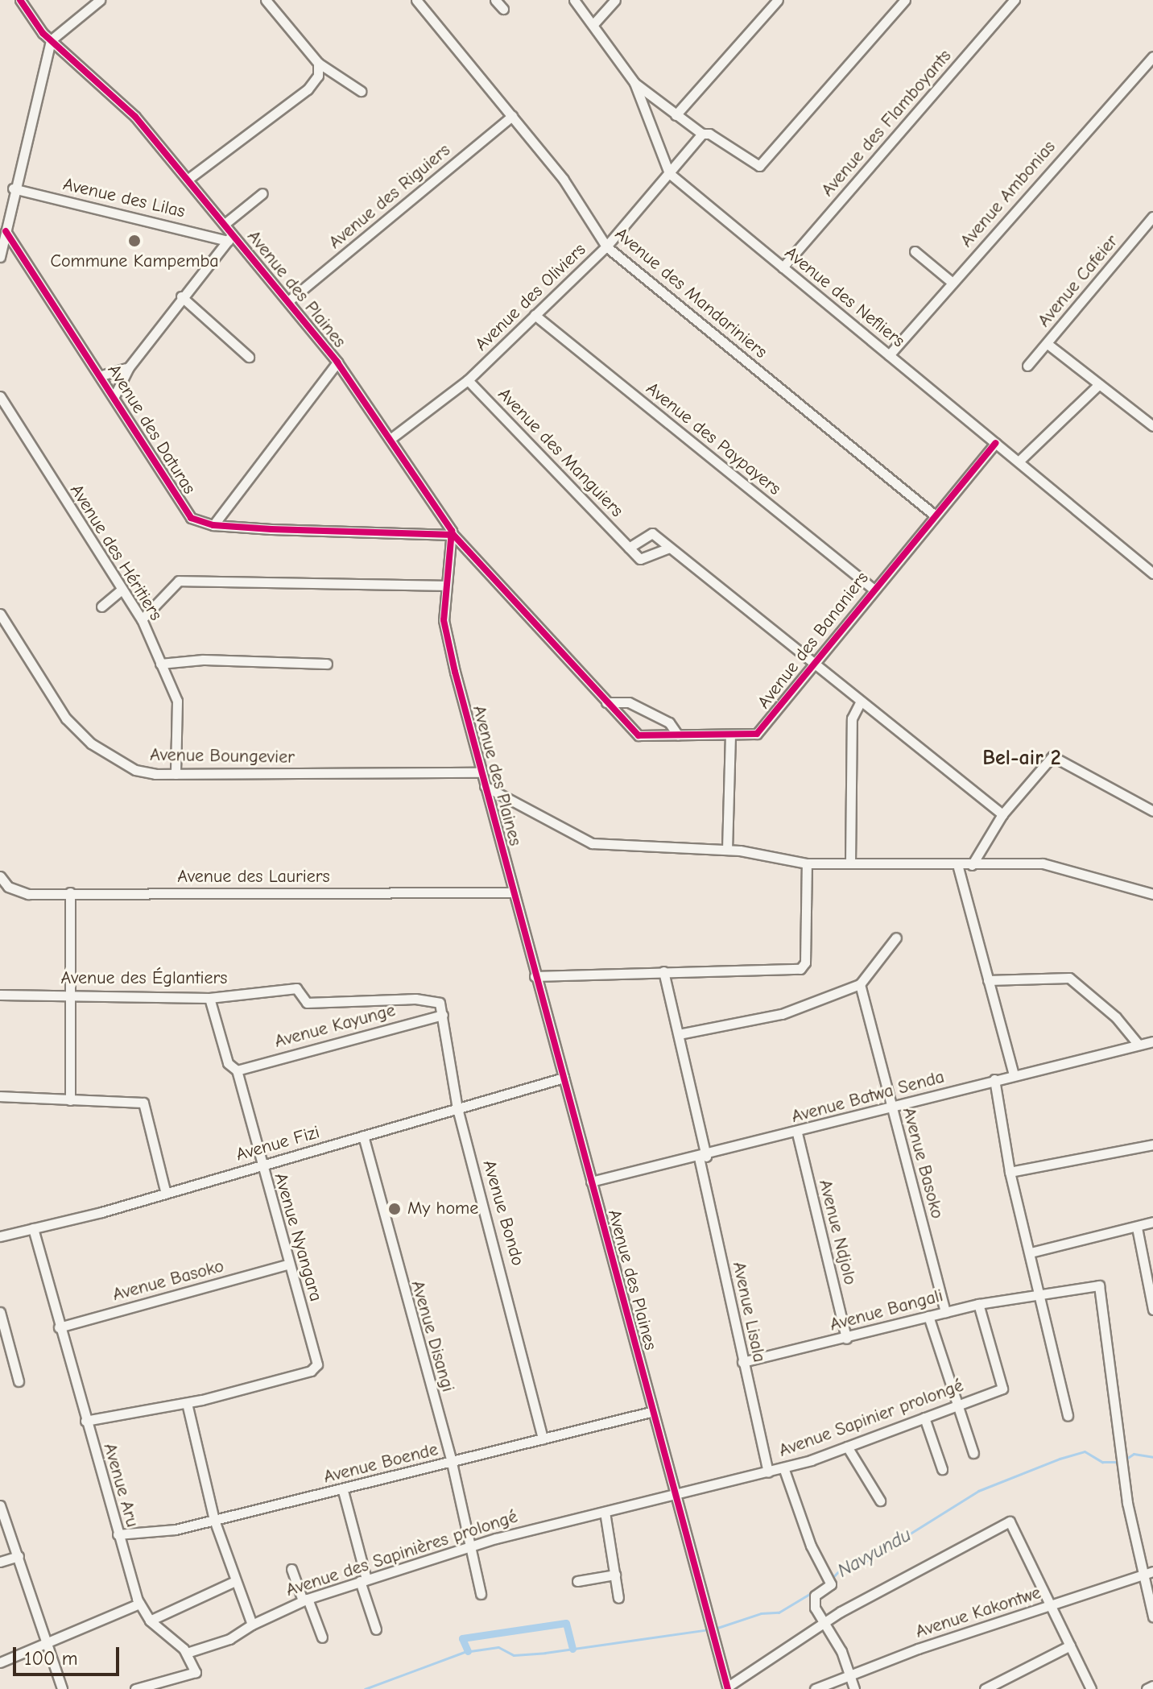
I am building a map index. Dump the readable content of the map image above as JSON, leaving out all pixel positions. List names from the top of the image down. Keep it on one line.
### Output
{"streets":{"street":["Avenue des Flamboyants","Avenue Ambonias","Avenue des Riguiers","Avenue des Lilas","Avenue Cafeier","Avenue des Plaines","Avenue des Mandariniers","Avenue des Oliviers","Avenue des Nefliers","Avenue des Daturas","Avenue des Paypayers","Avenue des Manguiers","Avenue des Héritiers","Avenue des Bananiers","Avenue Boungevier","Avenue des Lauriers","Avenue des Églantiers","Avenue Kayunge","Avenue Batwa Senda","Avenue Fizi","Avenue Basoko","Avenue Bondo","Avenue Ndjolo","Avenue Nyangara","Avenue Bangali","Avenue Lisala","Avenue Disangi","Avenue Sapinier prolongé","Avenue Boende","Avenue Aru","Avenue des Sapinières prolongé","Avenue Kakontwe"]},"crossings":[["Avenue des Flamboyants","Avenue des Nefliers"],["Avenue Ambonias","Avenue des Nefliers"],["Avenue des Riguiers","Avenue des Plaines"],["Avenue des Riguiers","Avenue des Mandariniers"],["Avenue des Lilas","Avenue des Plaines"],["Avenue des Plaines","Avenue des Oliviers"],["Avenue des Plaines","Avenue des Daturas"],["Avenue des Plaines","Avenue des Bananiers"],["Avenue des Plaines","Avenue Boungevier"],["Avenue des Plaines","Avenue des Lauriers"],["Avenue des Plaines","Avenue Batwa Senda"],["Avenue des Plaines","Avenue Fizi"],["Avenue des Plaines","Avenue Sapinier prolongé"],["Avenue des Plaines","Avenue Boende"],["Avenue des Plaines","Avenue des Sapinières prolongé"],["Avenue des Mandariniers","Avenue des Oliviers"],["Avenue des Mandariniers","Avenue des Bananiers"],["Avenue des Oliviers","Avenue des Nefliers"],["Avenue des Oliviers","Avenue des Paypayers"],["Avenue des Oliviers","Avenue des Manguiers"],["Avenue des Nefliers","Avenue des Bananiers"],["Avenue des Daturas","Avenue des Bananiers"],["Avenue des Paypayers","Avenue des Bananiers"],["Avenue des Héritiers","Avenue Boungevier"],["Avenue des Églantiers","Avenue Bondo"],["Avenue des Églantiers","Avenue Nyangara"],["Avenue Kayunge","Avenue Bondo"],["Avenue Kayunge","Avenue Nyangara"],["Avenue Batwa Senda","Avenue Basoko"],["Avenue Batwa Senda","Avenue Ndjolo"],["Avenue Batwa Senda","Avenue Lisala"],["Avenue Fizi","Avenue Bondo"],["Avenue Fizi","Avenue Nyangara"],["Avenue Fizi","Avenue Disangi"],["Avenue Fizi","Avenue Aru"],["Avenue Basoko","Avenue Nyangara"],["Avenue Basoko","Avenue Bangali"],["Avenue Basoko","Avenue Aru"],["Avenue Bondo","Avenue Boende"],["Avenue Ndjolo","Avenue Bangali"],["Avenue Bangali","Avenue Lisala"],["Avenue Bangali","Avenue Sapinier prolongé"],["Avenue Bangali","Avenue Kakontwe"],["Avenue Lisala","Avenue Sapinier prolongé"],["Avenue Disangi","Avenue Boende"],["Avenue Disangi","Avenue des Sapinières prolongé"],["Avenue Sapinier prolongé","Avenue des Sapinières prolongé"],["Avenue Boende","Avenue Aru"],["Avenue Aru","Avenue des Sapinières prolongé"]],"districts":["Bel-air 2"],"water":["Navyundu"],"places":["Commune Kampemba","My home"],"scale_bar":"100 m"}
